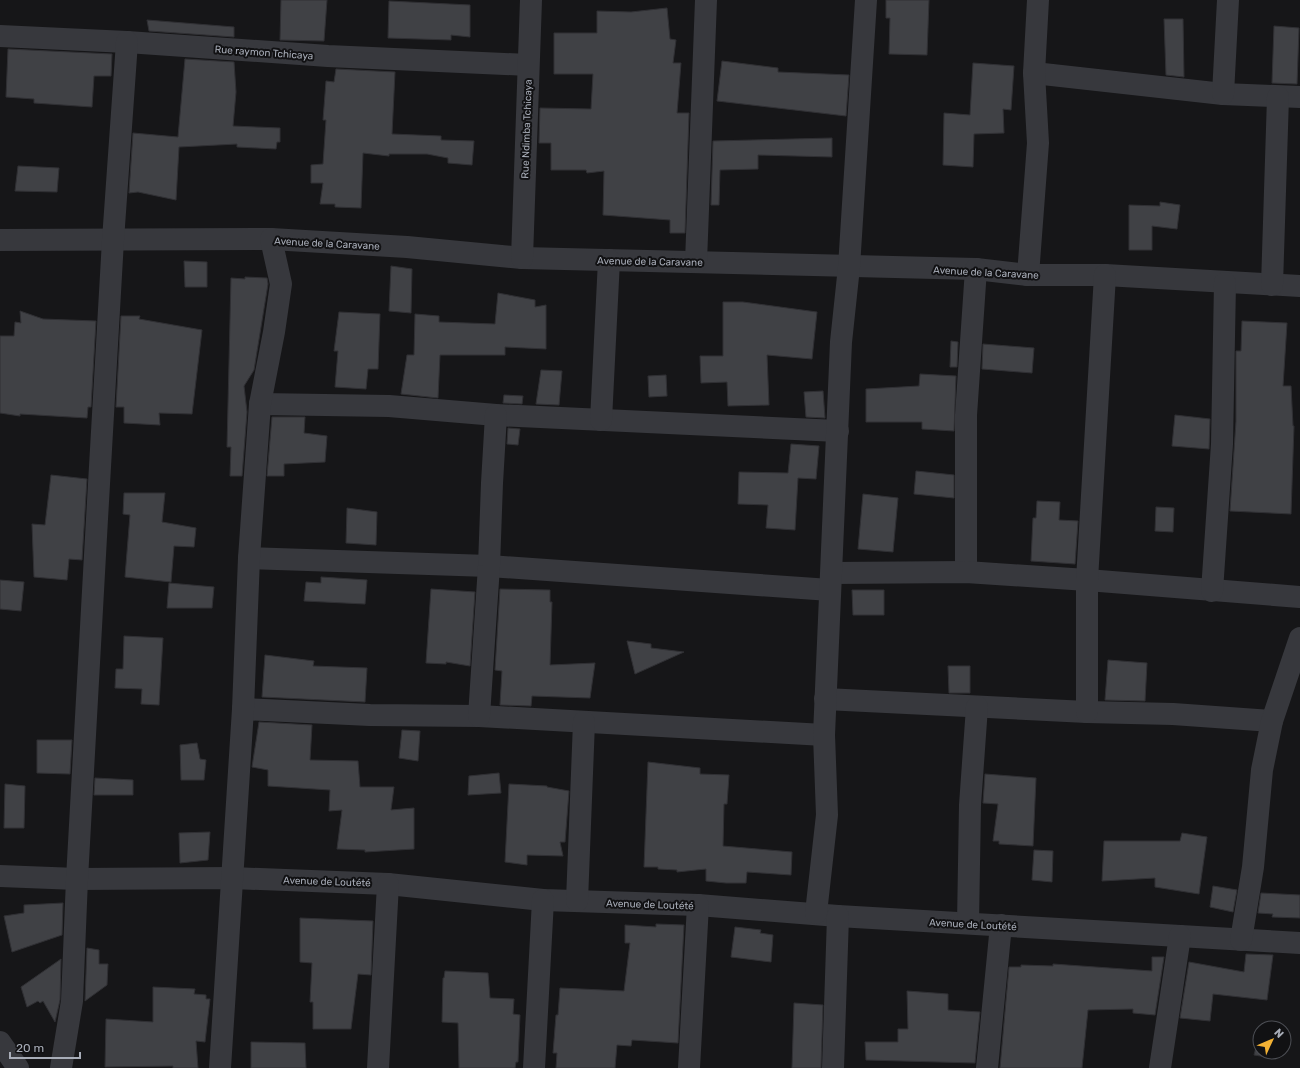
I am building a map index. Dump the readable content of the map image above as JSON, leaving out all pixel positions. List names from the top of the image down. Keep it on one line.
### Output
{"streets":{"street":["Rue raymon Tchicaya","Rue Ndimba Tchicaya","Avenue de la Caravane","Avenue de Loutété"]},"crossings":[["Rue raymon Tchicaya","Rue Ndimba Tchicaya"],["Rue Ndimba Tchicaya","Avenue de la Caravane"]],"scale_bar":"20 m","north":"top right"}
